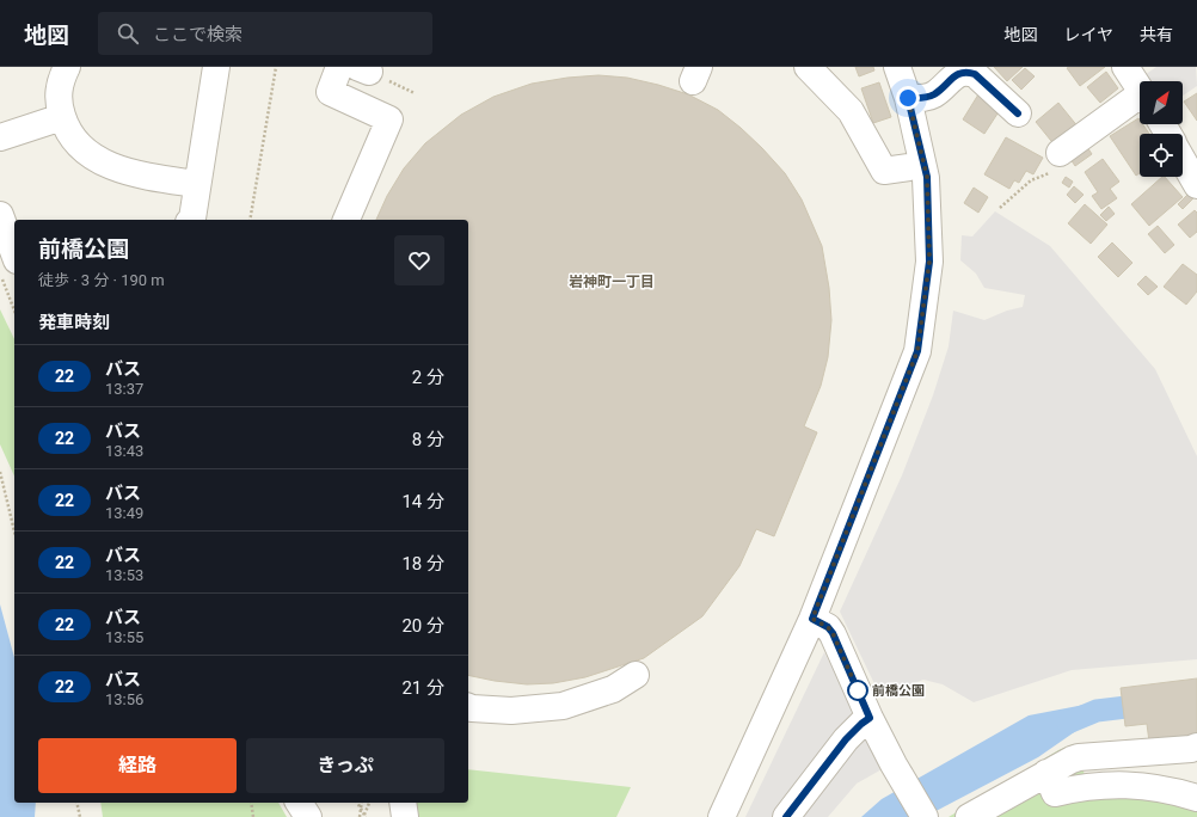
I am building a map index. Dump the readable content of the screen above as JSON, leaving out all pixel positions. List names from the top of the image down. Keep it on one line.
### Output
{"districts":["岩神町一丁目"],"places":["前橋公園"],"lines":["bus line 22"],"north":"top right","page":{"header":"地図","search":"ここで検索","nav":["地図","レイヤ","共有"],"heading":[["前橋公園","徒歩 · 3 分 · 190 m"],"発車時刻"],"list":[{"mark":"22","name":"バス","note":"13:37","value":"2 分"},{"mark":"22","name":"バス","note":"13:43","value":"8 分"},{"mark":"22","name":"バス","note":"13:49","value":"14 分"},{"mark":"22","name":"バス","note":"13:53","value":"18 分"},{"mark":"22","name":"バス","note":"13:55","value":"20 分"},{"mark":"22","name":"バス","note":"13:56","value":"21 分"}],"buttons":["経路","きっぷ"]}}
